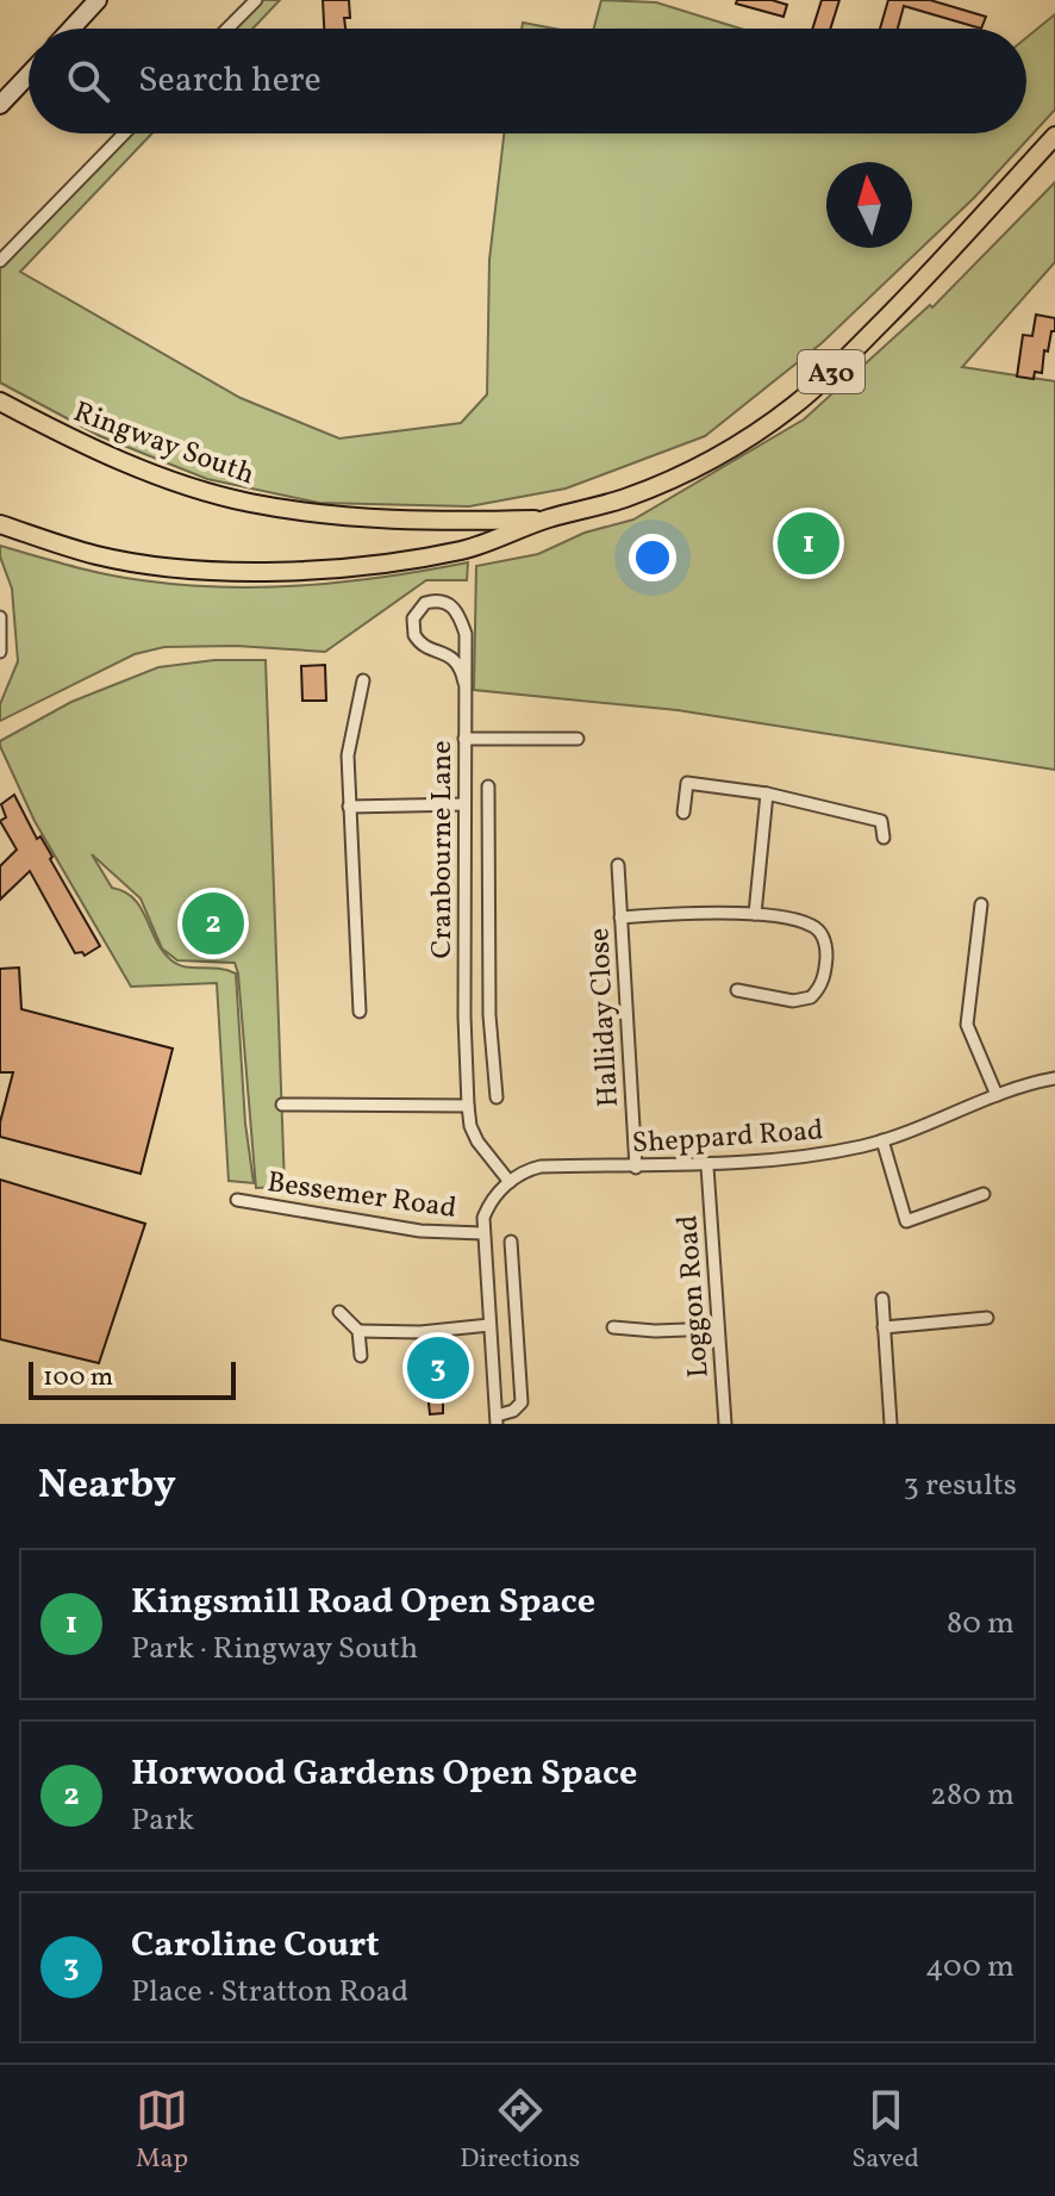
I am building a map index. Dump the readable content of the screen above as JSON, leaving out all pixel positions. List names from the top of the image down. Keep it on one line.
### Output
{"streets":{"main road":["A30","Ringway South"],"street":["Cranbourne Lane","Halliday Close","Sheppard Road","Bessemer Road","Loggon Road"]},"crossings":[["Cranbourne Lane","Sheppard Road"],["Halliday Close","Sheppard Road"],["Sheppard Road","Loggon Road"]],"scale_bar":"100 m","north":"top","page":{"search":"Search here","pins":["1","2","3"],"scale":"100 m","heading":["Nearby","3 results"],"list":[{"mark":"1","name":"Kingsmill Road Open Space","note":"Park · Ringway South","value":"80 m"},{"mark":"2","name":"Horwood Gardens Open Space","note":"Park","value":"280 m"},{"mark":"3","name":"Caroline Court","note":"Place · Stratton Road","value":"400 m"}],"nav":["Map","Directions","Saved"]}}
